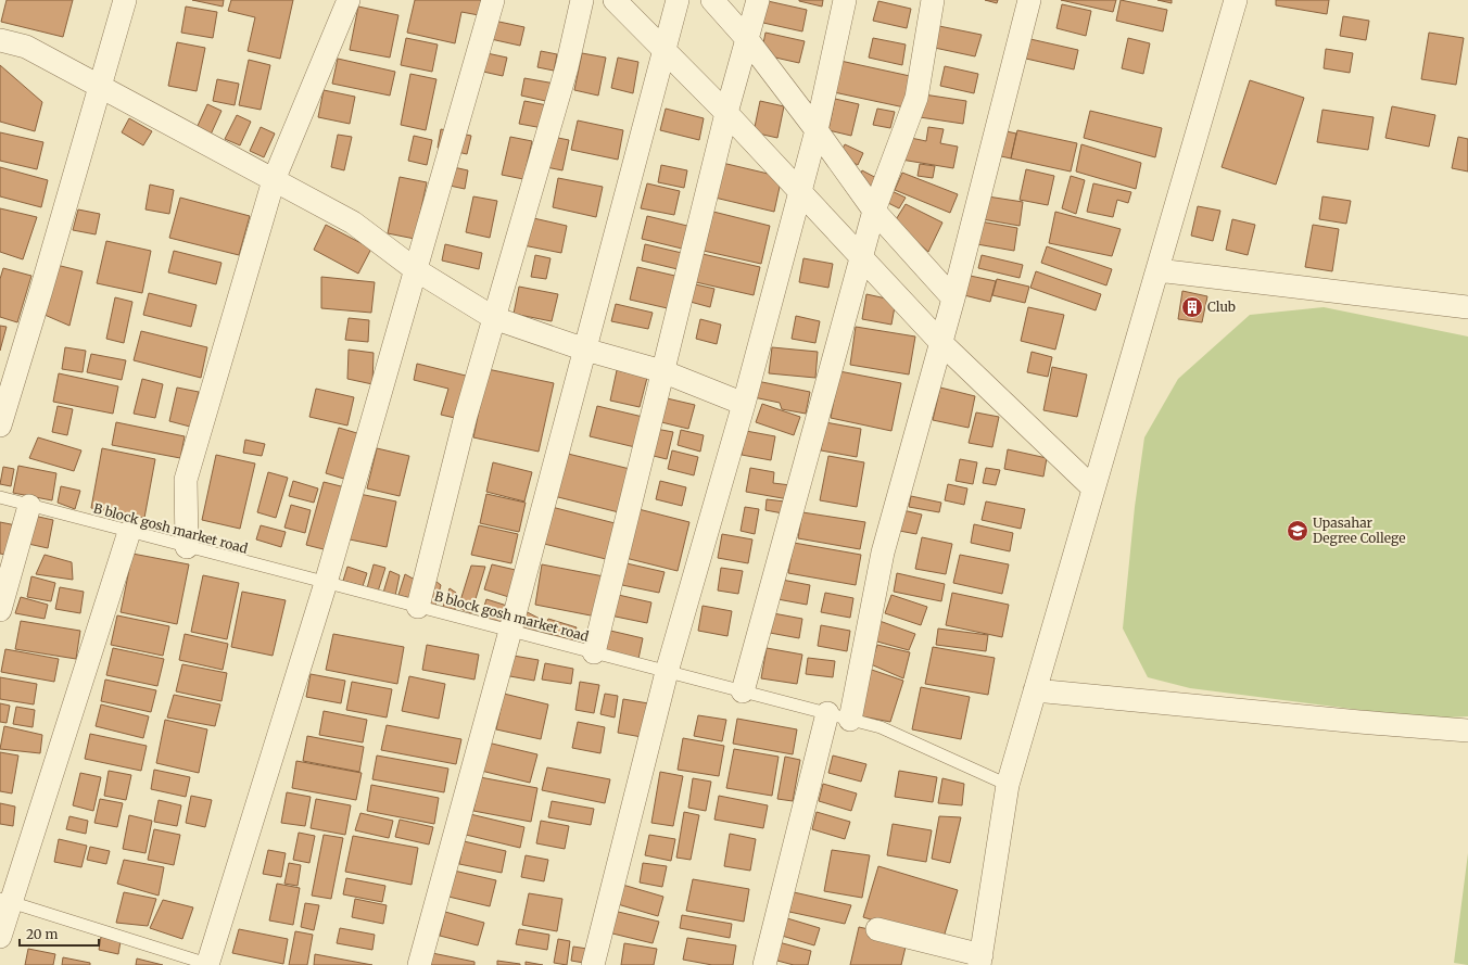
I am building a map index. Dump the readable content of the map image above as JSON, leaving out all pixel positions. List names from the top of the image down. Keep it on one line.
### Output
{"streets":{"lane":["B block gosh market road"]},"places":{"building":["Club"],"school or university":["Upasahar Degree College"]},"scale_bar":"20 m"}
